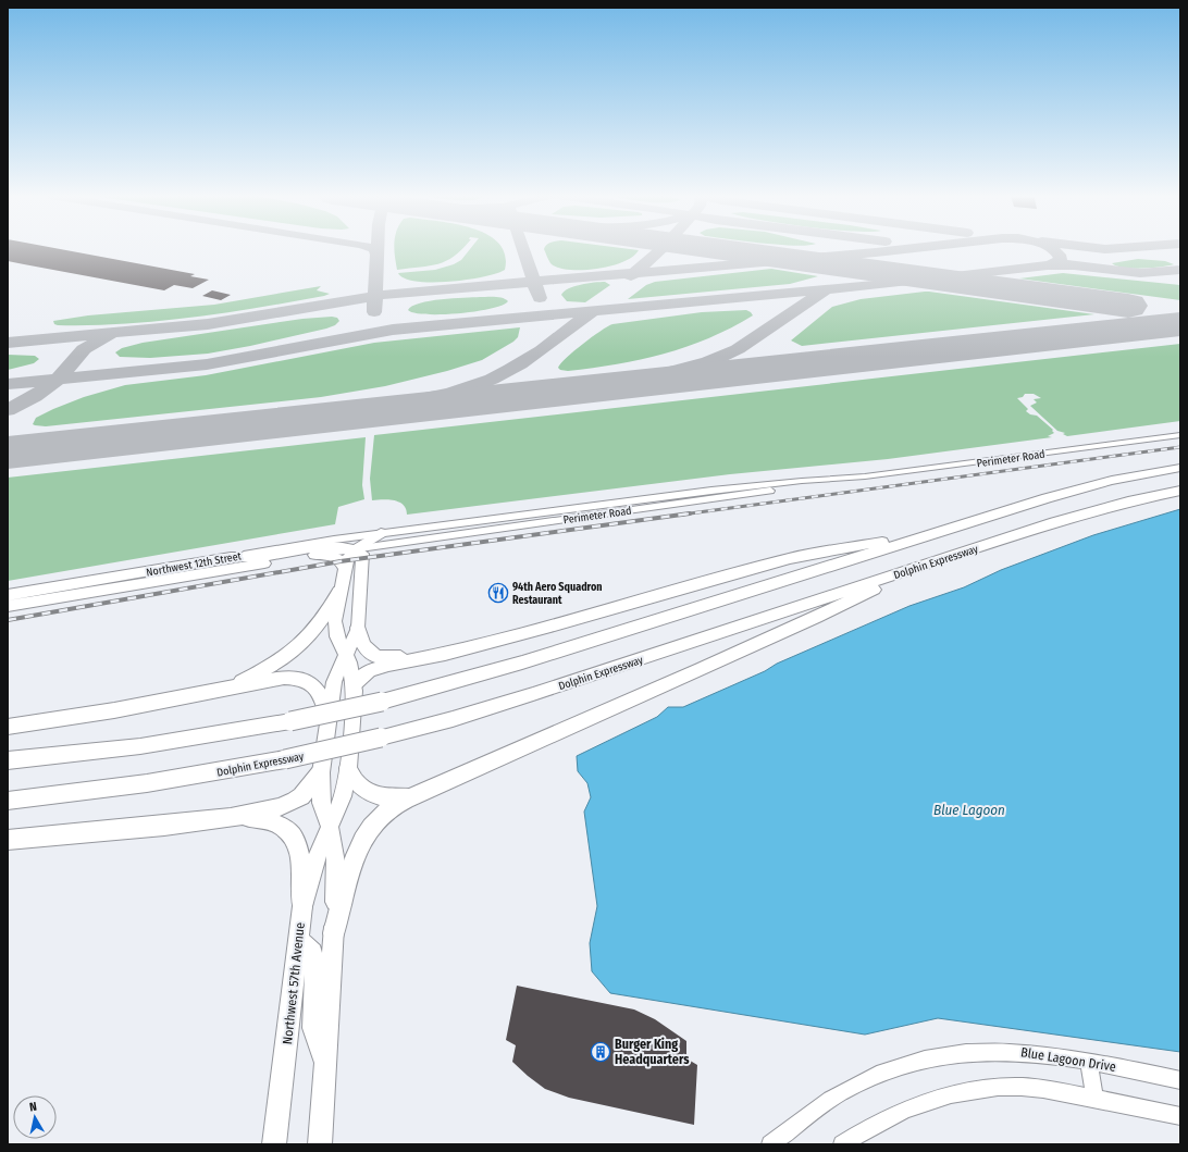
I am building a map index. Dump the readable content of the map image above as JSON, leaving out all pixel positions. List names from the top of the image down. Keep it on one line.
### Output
{"streets":{"highway":["Dolphin Expressway"],"main road":["Northwest 12th Street","Northwest 57th Avenue"],"street":["Perimeter Road","Blue Lagoon Drive"]},"crossings":[["Perimeter Road","Northwest 12th Street"],["Perimeter Road","Northwest 57th Avenue"],["Northwest 12th Street","Northwest 57th Avenue"]],"water":["Blue Lagoon"],"places":{"restaurant":["94th Aero Squadron Restaurant"],"building":["Burger King Headquarters"]},"north":"top"}
